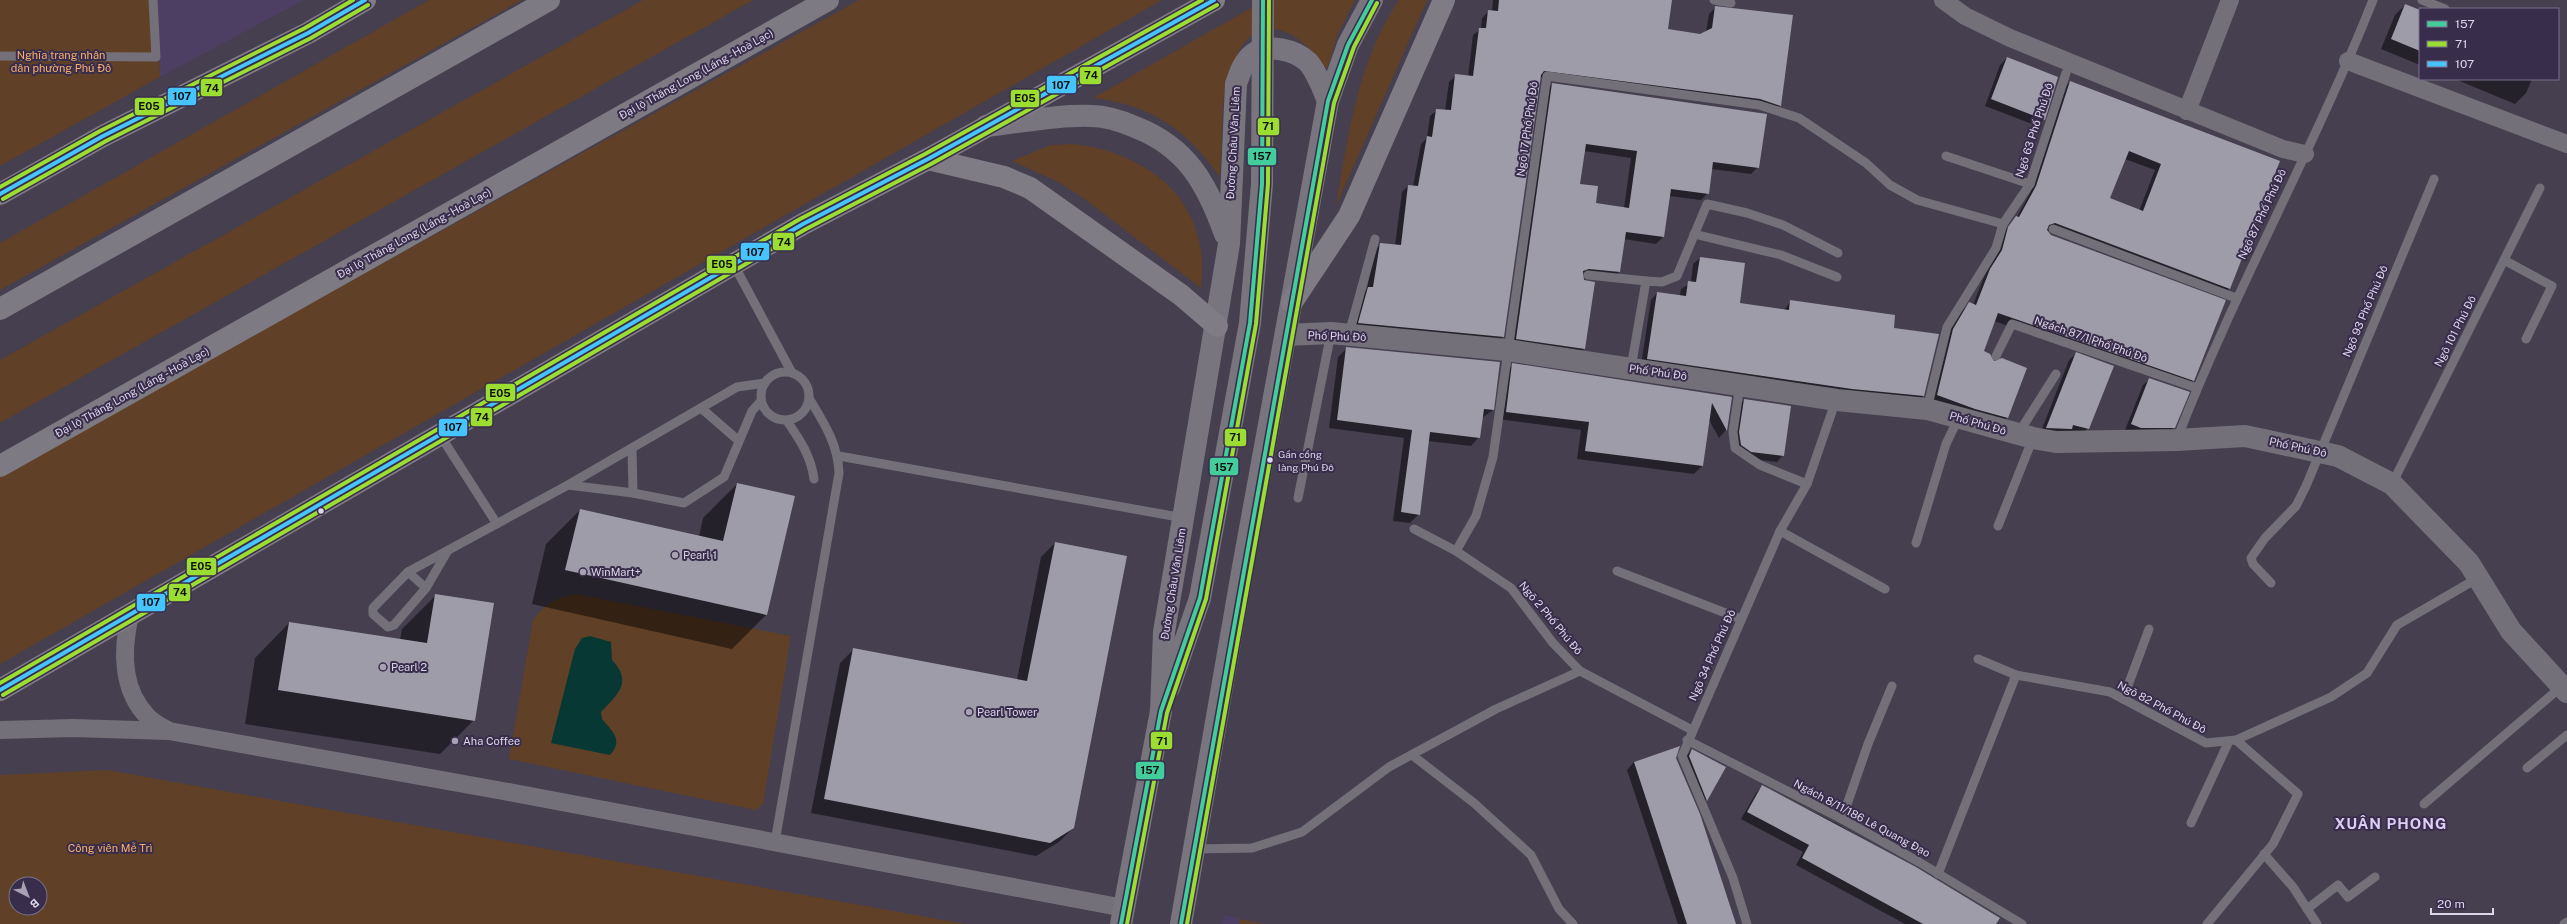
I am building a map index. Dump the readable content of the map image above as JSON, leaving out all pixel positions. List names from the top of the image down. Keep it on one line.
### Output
{"streets":{"highway":["Đại lộ Thăng Long (Láng - Hoà Lạc)"],"main road":["Đường Châu Văn Liêm"],"street":["Phố Phú Đô"],"lane":["Ngõ 17 Phố Phú Đô","Ngõ 63 Phố Phú Đô","Ngõ 87 Phố Phú Đô","Ngõ 93 Phố Phú Đô","Ngõ 101 Phú Đô","Ngách 87/1 Phố Phú Đô","Ngõ 2 Phố Phú Đô","Ngõ 34 Phố Phú Đô","Ngõ 82 Phố Phú Đô","Ngách 8/11/186 Lê Quang Đạo"]},"crossings":[["Ngõ 17 Phố Phú Đô","Ngõ 63 Phố Phú Đô"],["Ngõ 17 Phố Phú Đô","Phố Phú Đô"],["Ngõ 63 Phố Phú Đô","Phố Phú Đô"],["Ngõ 87 Phố Phú Đô","Phố Phú Đô"],["Ngõ 87 Phố Phú Đô","Ngách 87/1 Phố Phú Đô"],["Ngõ 93 Phố Phú Đô","Phố Phú Đô"],["Ngõ 101 Phú Đô","Phố Phú Đô"],["Phố Phú Đô","Ngõ 34 Phố Phú Đô"],["Phố Phú Đô","Ngõ 82 Phố Phú Đô"],["Ngõ 2 Phố Phú Đô","Ngõ 34 Phố Phú Đô"],["Ngõ 34 Phố Phú Đô","Ngách 8/11/186 Lê Quang Đạo"]],"districts":["XUÂN PHONG"],"parks":["Nghĩa trang nhân dân phường Phú Đô","Công viên Mễ Trì"],"places":["Gần cổng làng Phú Đô","Pearl 1","WinMart+","Pearl 2","Pearl Tower","Aha Coffee"],"lines":["transit line 157","transit line 71","transit line 107","transit line E05","transit line 74"],"legend":["157","71","107"],"scale_bar":"20 m","north":"bottom right"}
